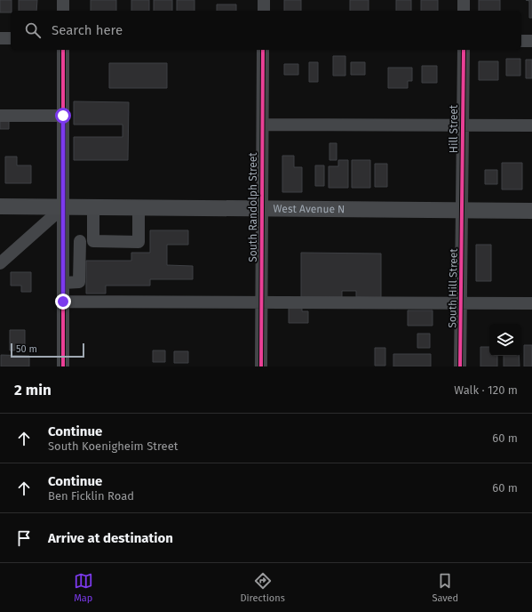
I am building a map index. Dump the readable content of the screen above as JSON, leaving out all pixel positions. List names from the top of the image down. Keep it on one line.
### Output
{"streets":{"main road":["West Avenue N"],"street":["Hill Street","South Randolph Street","South Hill Street"]},"crossings":[["Hill Street","West Avenue N"],["Hill Street","South Hill Street"],["South Randolph Street","West Avenue N"],["West Avenue N","South Hill Street"]],"scale_bar":"50 m","page":{"search":"Search here","scale":"50 m","heading":["2 min","Walk · 120 m"],"list":[["Continue","South Koenigheim Street","60 m"],["Continue","Ben Ficklin Road","60 m"],"Arrive at destination"],"nav":["Map","Directions","Saved"]}}
